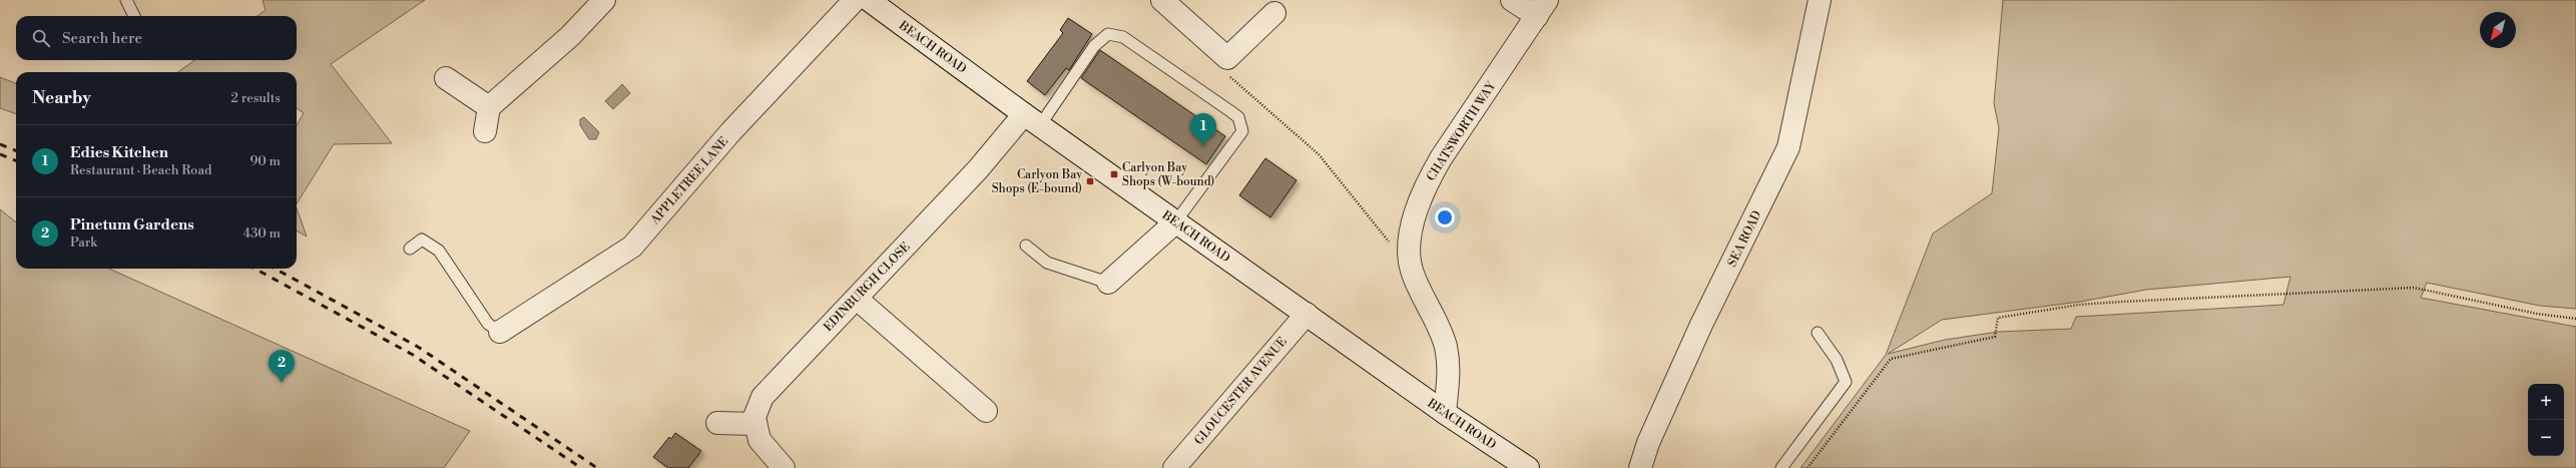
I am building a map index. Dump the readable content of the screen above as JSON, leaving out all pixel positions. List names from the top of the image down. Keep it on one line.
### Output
{"streets":{"street":["BEACH ROAD","CHATSWORTH WAY","APPLETREE LANE","SEA ROAD","EDINBURGH CLOSE","GLOUCESTER AVENUE"]},"crossings":[["BEACH ROAD","CHATSWORTH WAY"],["BEACH ROAD","EDINBURGH CLOSE"],["BEACH ROAD","GLOUCESTER AVENUE"]],"places":{"transit":["Carlyon Bay Shops (W-bound)","Carlyon Bay Shops (E-bound)"]},"north":"bottom left","page":{"search":"Search here","heading":["Nearby","2 results"],"pins":["1","2"],"list":[{"mark":"1","name":"Edies Kitchen","note":"Restaurant · Beach Road","value":"90 m"},{"mark":"2","name":"Pinetum Gardens","note":"Park","value":"430 m"}],"map_buttons":["+","−"]}}
